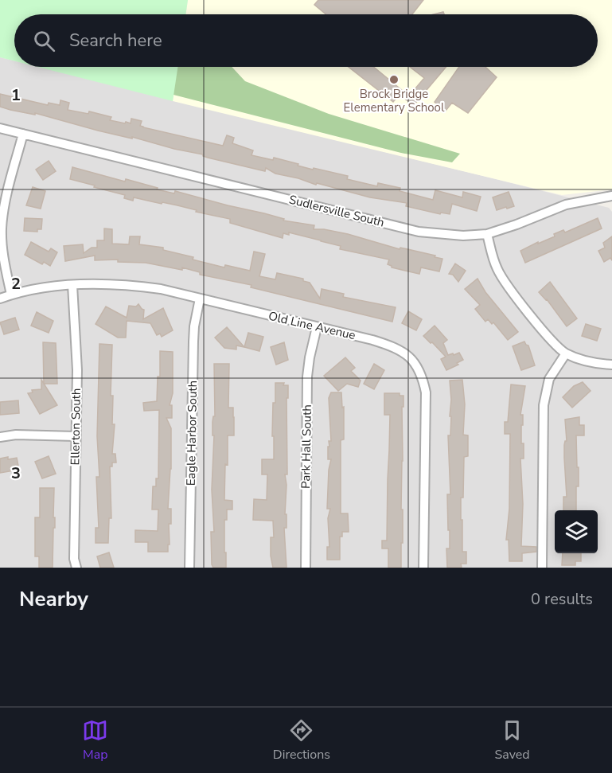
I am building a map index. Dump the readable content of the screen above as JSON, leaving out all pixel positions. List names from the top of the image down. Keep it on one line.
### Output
{"streets":{"street":["Sudlersville South","Old Line Avenue","Ellerton South","Eagle Harbor South","Park Hall South"]},"crossings":[["Old Line Avenue","Ellerton South"],["Old Line Avenue","Eagle Harbor South"],["Old Line Avenue","Park Hall South"]],"places":["Brock Bridge Elementary School"],"page":{"search":"Search here","heading":["Nearby","0 results"],"nav":["Map","Directions","Saved"]},"grid":{"rows":["1","2","3"]}}
